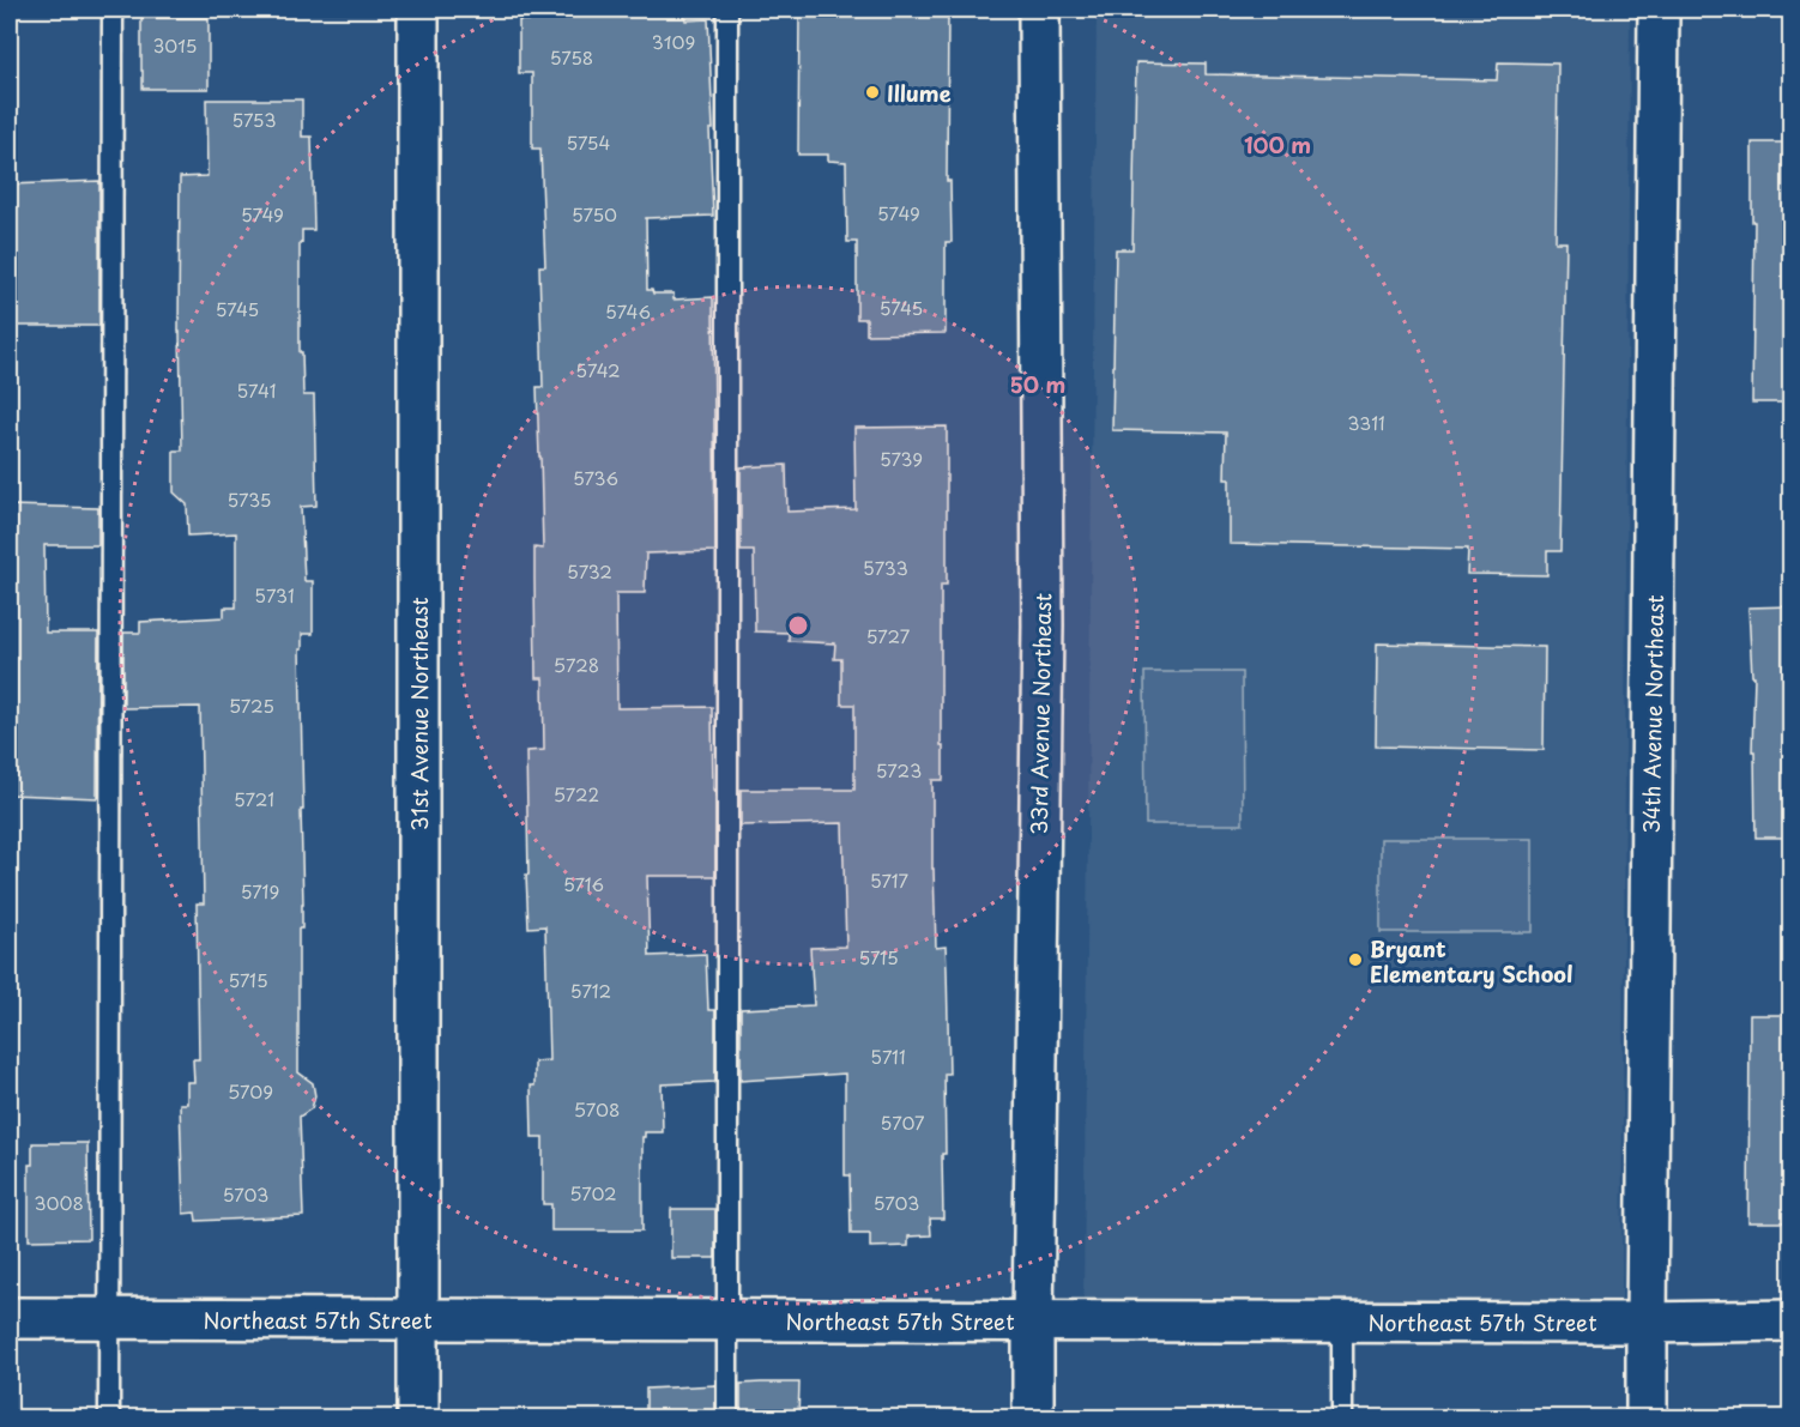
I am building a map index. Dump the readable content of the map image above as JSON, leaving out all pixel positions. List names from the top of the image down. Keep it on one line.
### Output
{"streets":{"street":["31st Avenue Northeast","33rd Avenue Northeast","34th Avenue Northeast","Northeast 57th Street"]},"crossings":[["31st Avenue Northeast","Northeast 57th Street"],["33rd Avenue Northeast","Northeast 57th Street"],["34th Avenue Northeast","Northeast 57th Street"]],"places":["Illume","Bryant Elementary School"],"house_numbers":["3109","3015","5758","5753","5754","5749","5749","5750","5745","5745","5746","5742","5741","3311","5739","5736","5735","5733","5732","5731","5727","5728","5725","5723","5722","5721","5717","5716","5719","5715","5715","5712","5711","5709","5708","5707","5702","5703","3008","5703"],"rings":["100 m","50 m"]}
